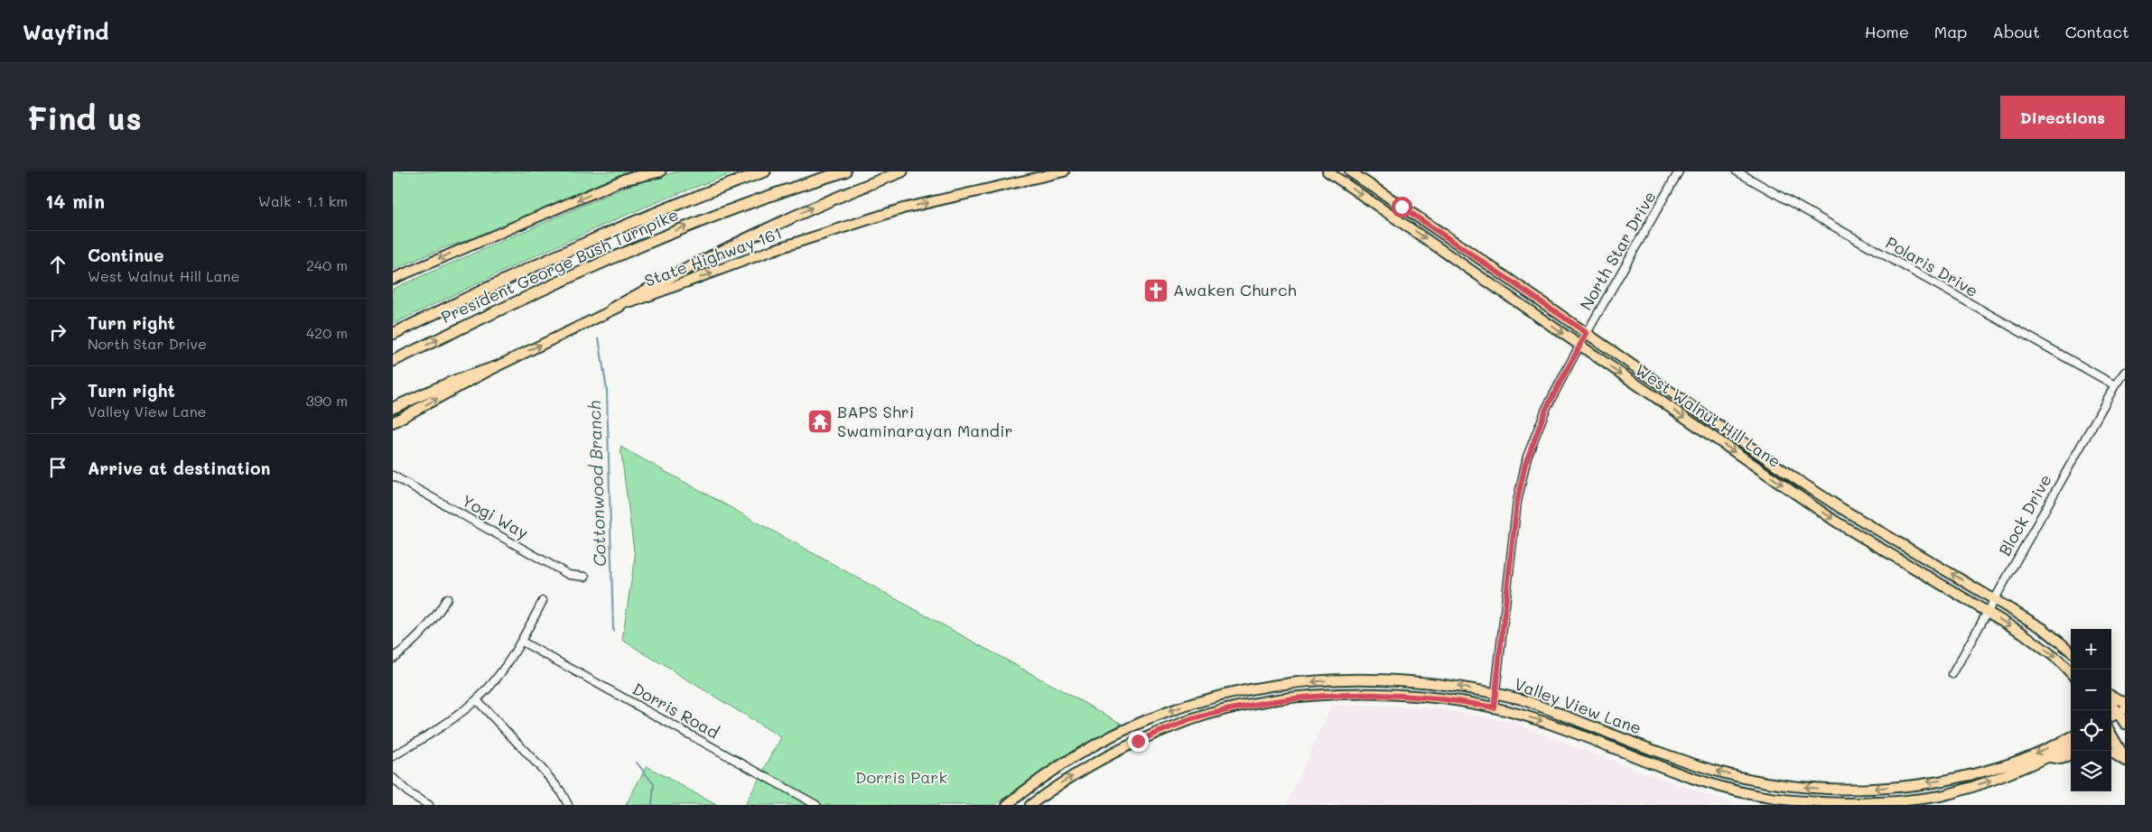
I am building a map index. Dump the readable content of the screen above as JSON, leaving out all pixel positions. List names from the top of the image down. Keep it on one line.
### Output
{"streets":{"highway":["President George Bush Turnpike"],"main road":["State Highway 161","West Walnut Hill Lane","Valley View Lane"],"street":["North Star Drive","Polaris Drive","Block Drive","Yogi Way","Dorris Road"]},"crossings":[["North Star Drive","West Walnut Hill Lane"],["North Star Drive","Valley View Lane"],["Polaris Drive","Block Drive"],["West Walnut Hill Lane","Block Drive"]],"one_way":["State Highway 161"],"water":["Cottonwood Branch"],"parks":["Dorris Park"],"places":{"church":["Awaken Church"],"temple":["BAPS Shri Swaminarayan Mandir"]},"page":{"header":"Wayfind","nav":["Home","Map","About","Contact"],"buttons":"Directions","title":"Find us","heading":["14 min","Walk · 1.1 km"],"list":[["Continue","West Walnut Hill Lane","240 m"],["Turn right","North Star Drive","420 m"],["Turn right","Valley View Lane","390 m"],"Arrive at destination"],"map_buttons":["+","−"]}}
